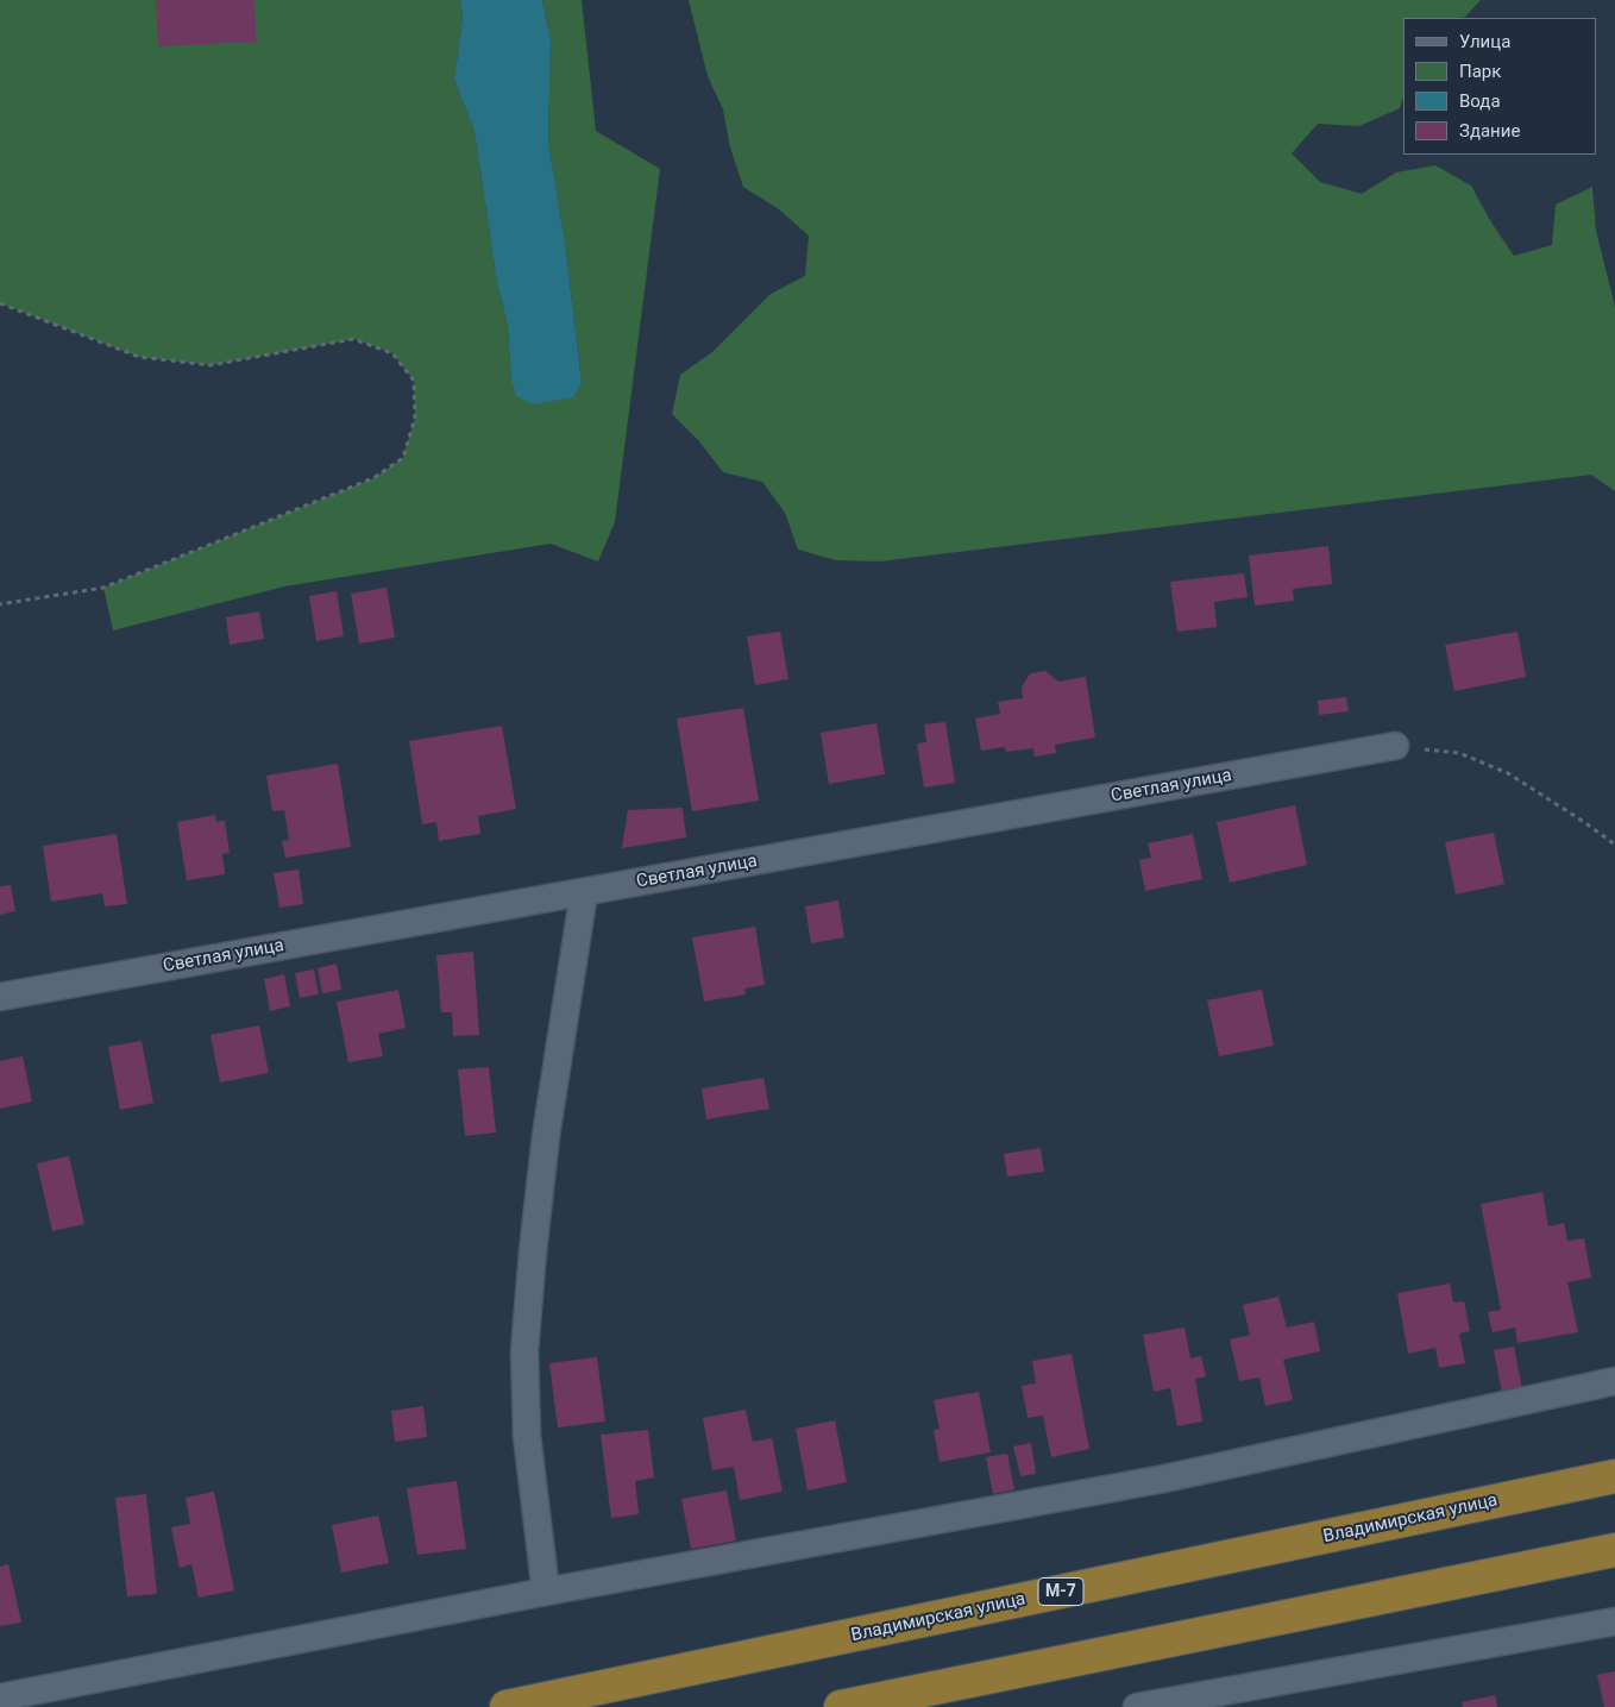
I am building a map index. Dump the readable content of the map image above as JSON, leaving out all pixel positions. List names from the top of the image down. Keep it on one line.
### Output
{"streets":{"highway":["Владимирская улица","М-7"],"street":["Светлая улица"]},"legend":["Улица","Парк","Вода","Здание"]}
